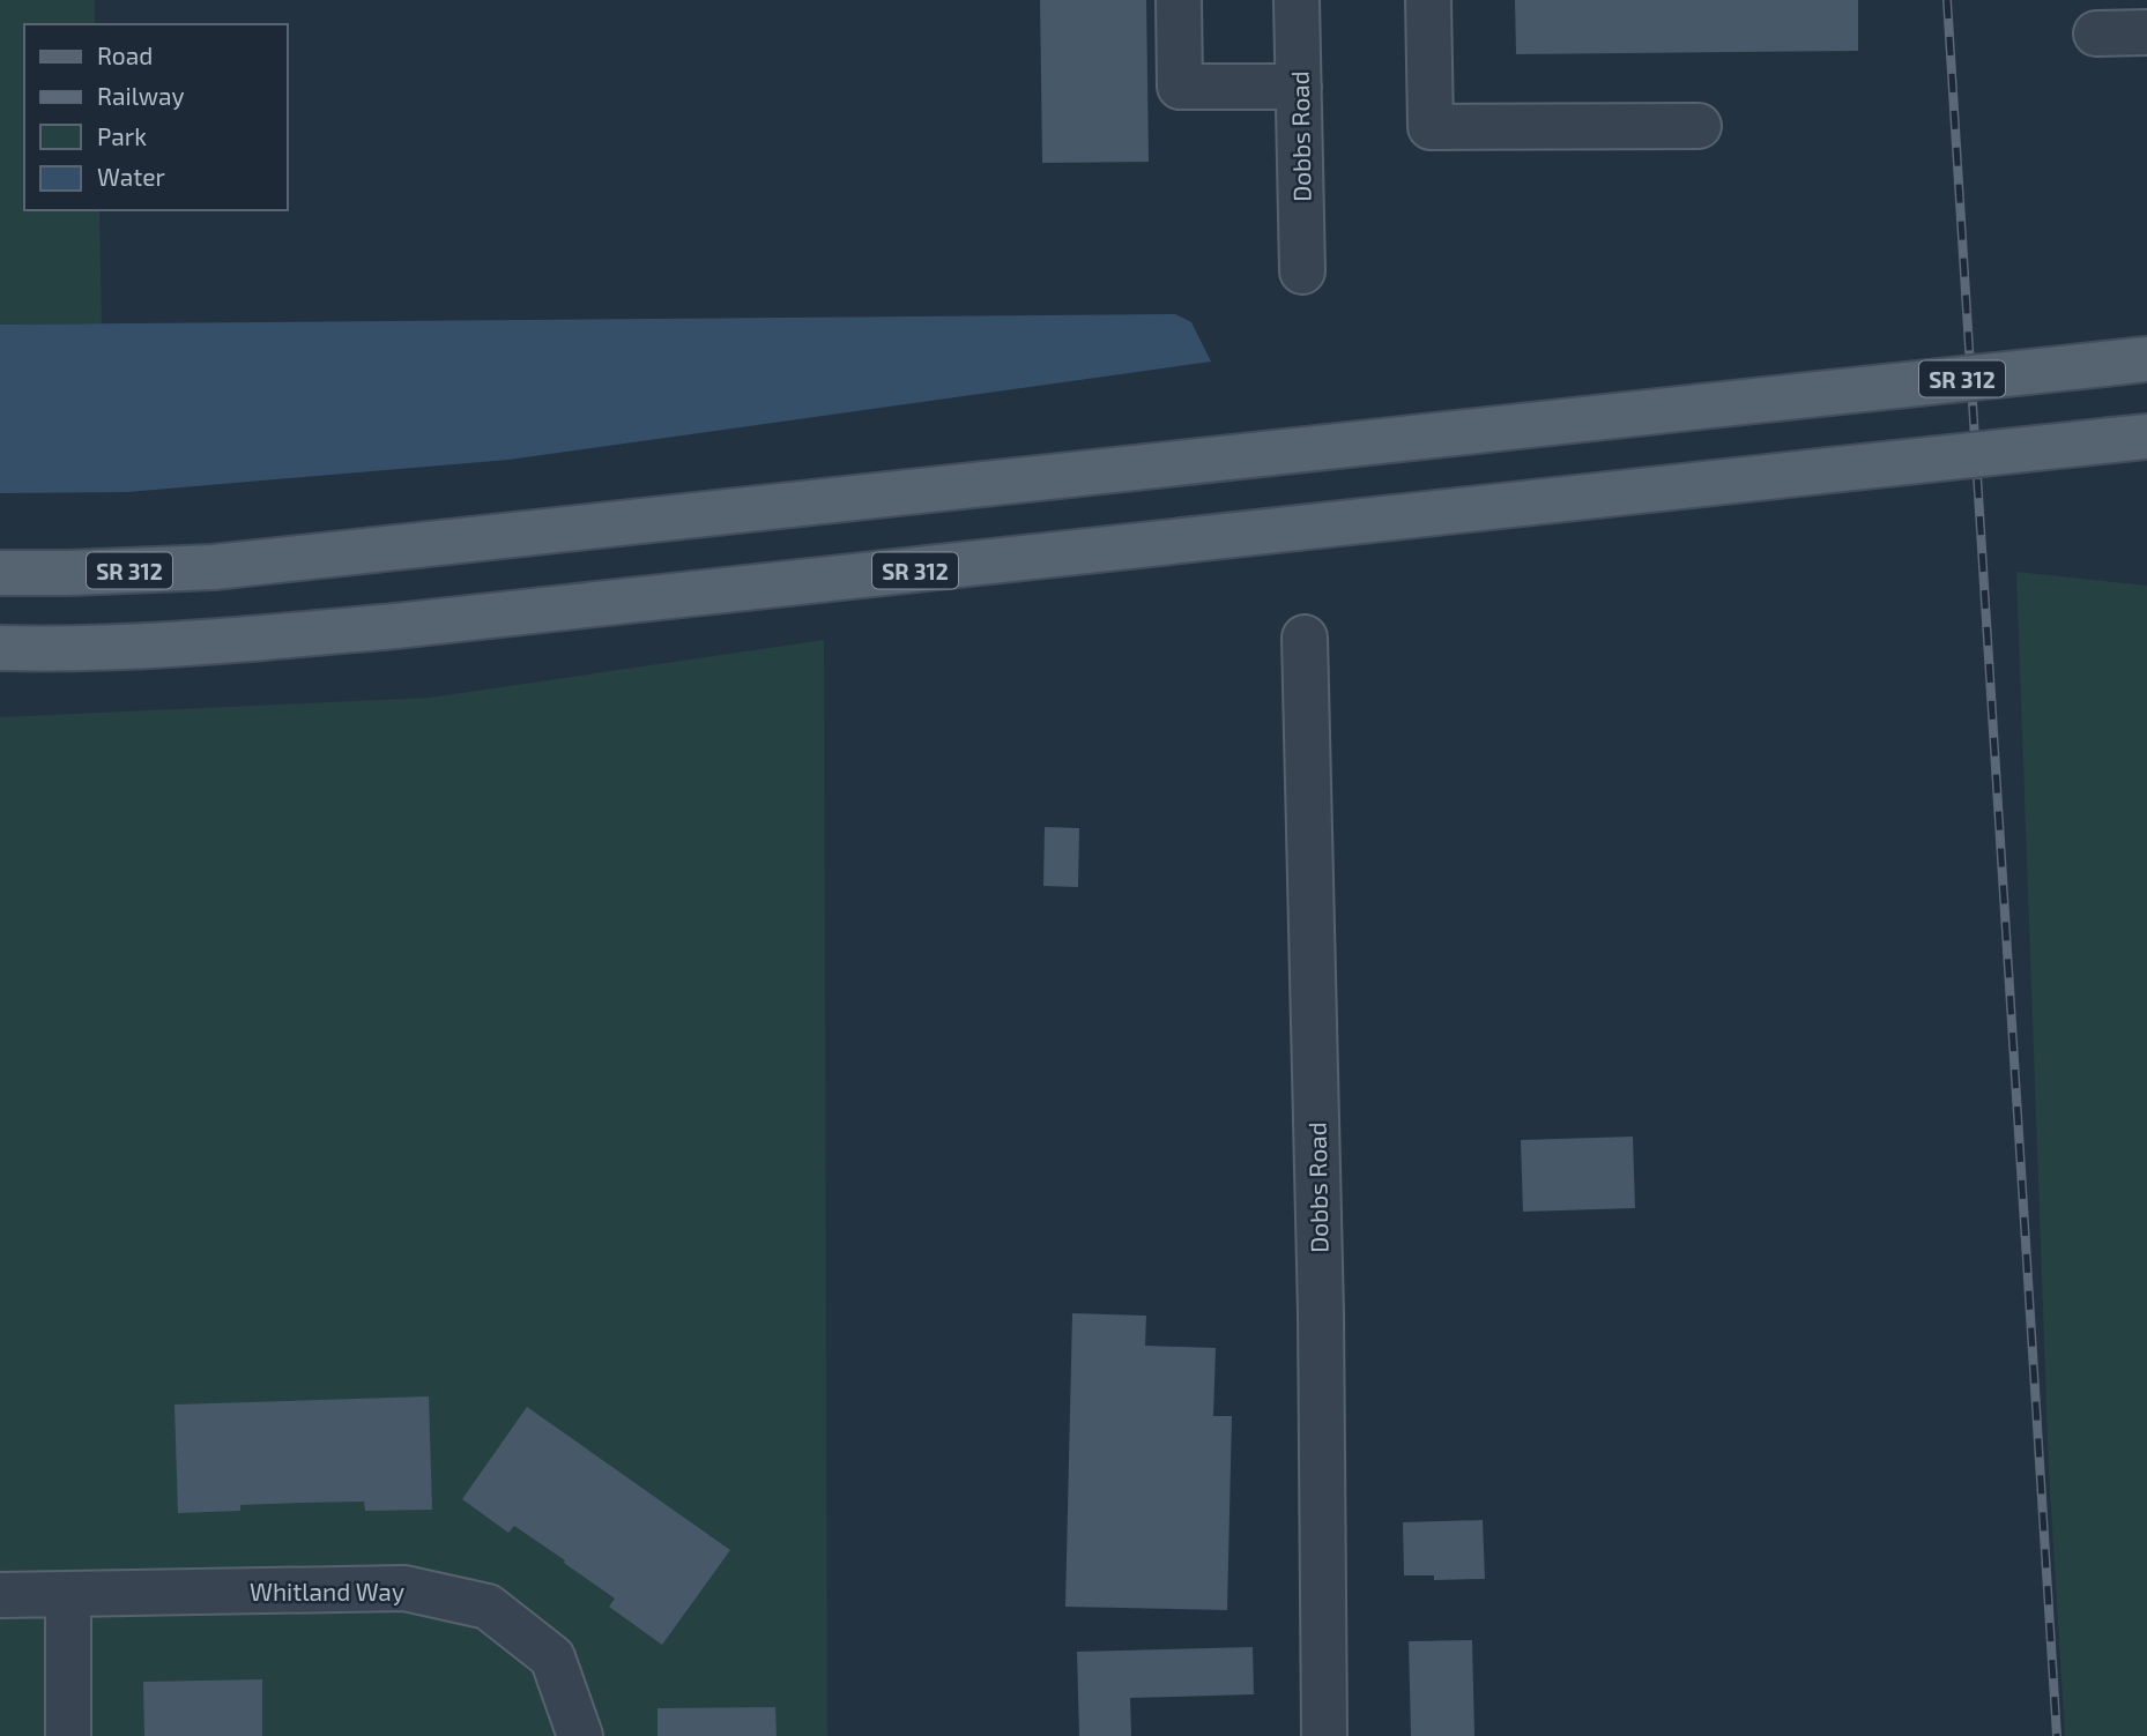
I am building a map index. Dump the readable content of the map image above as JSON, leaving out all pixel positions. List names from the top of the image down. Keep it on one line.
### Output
{"streets":{"main road":["SR 312"],"street":["Dobbs Road","Whitland Way"]},"legend":["Road","Railway","Park","Water"]}
